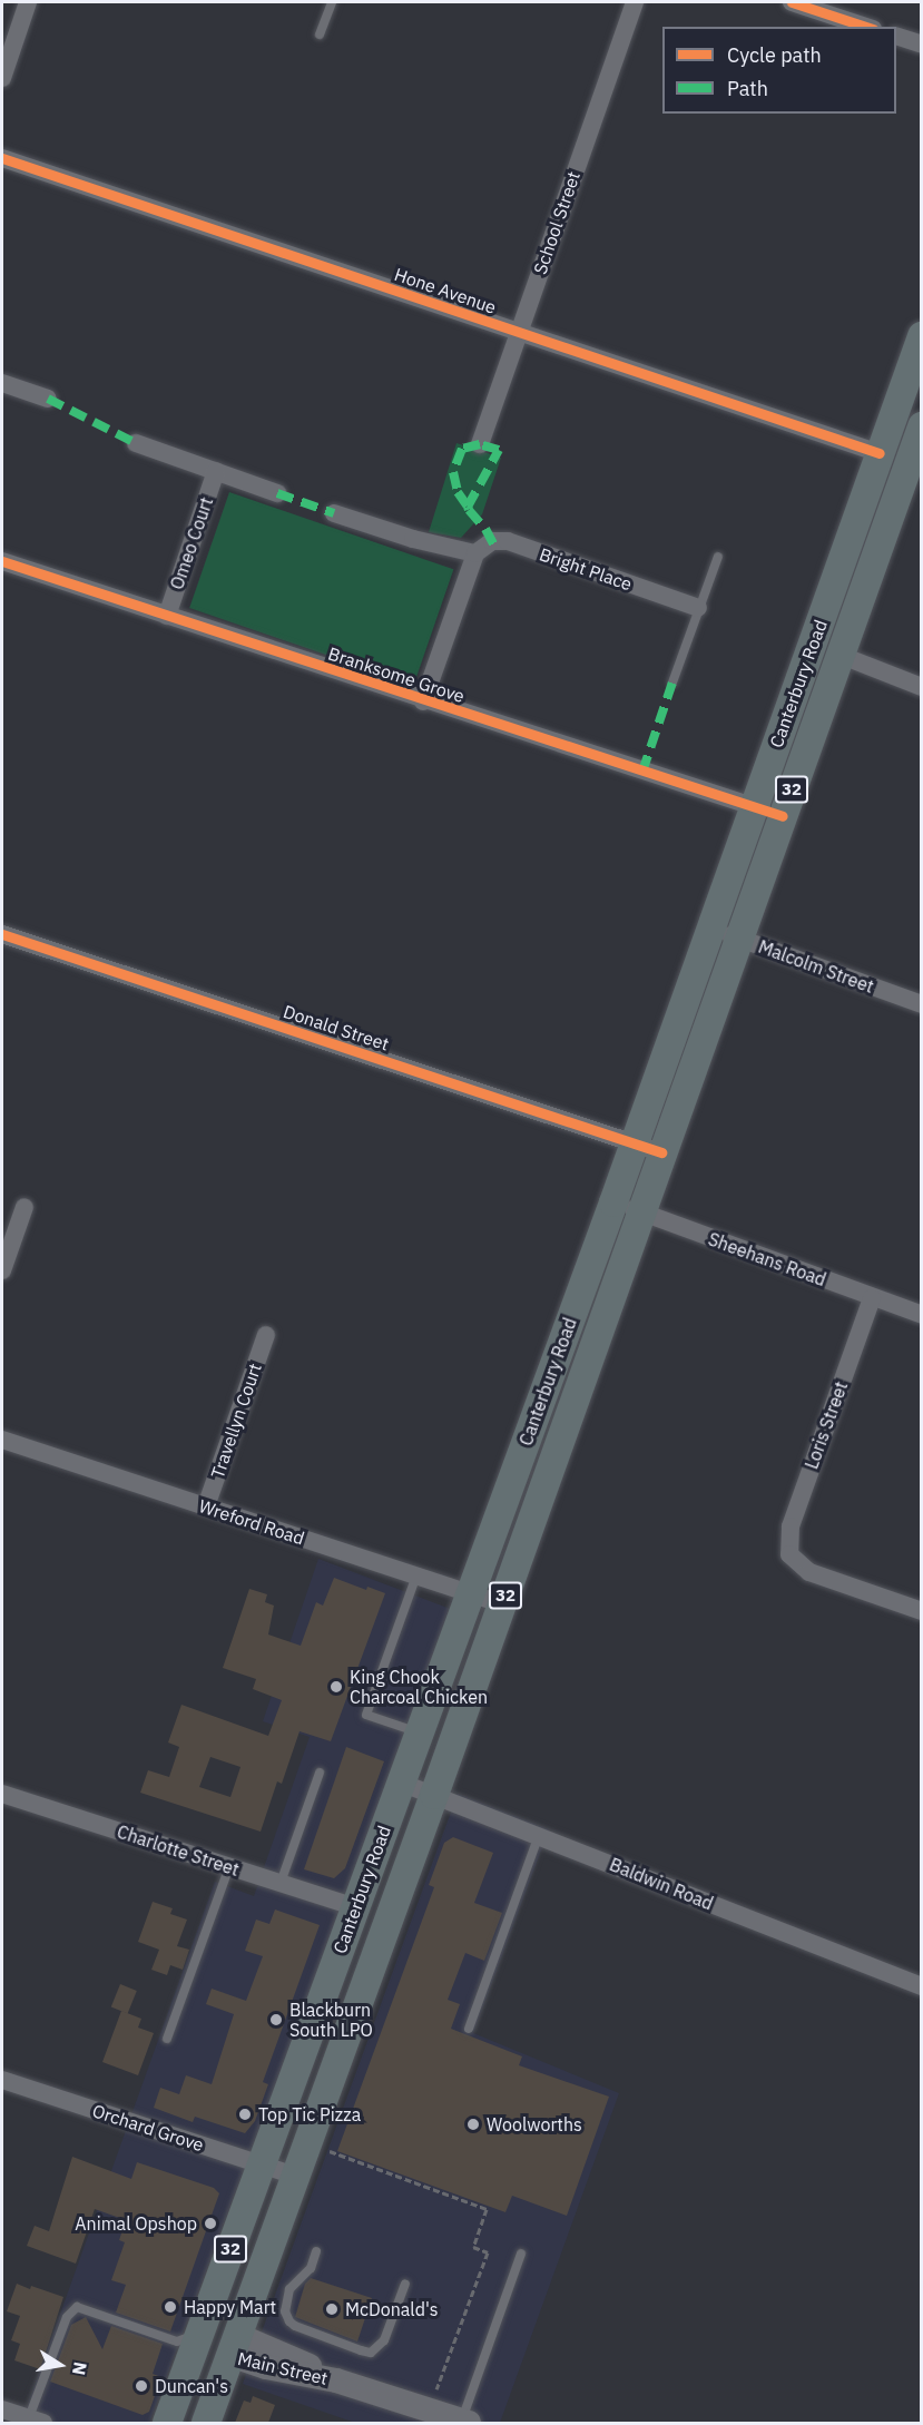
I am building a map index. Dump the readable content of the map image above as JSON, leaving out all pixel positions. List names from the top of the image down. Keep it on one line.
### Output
{"streets":{"main road":["Canterbury Road","32"],"street":["School Street","Hone Avenue","Omeo Court","Bright Place","Branksome Grove","Malcolm Street","Donald Street","Sheehans Road","Travellyn Court","Loris Street","Wreford Road","Charlotte Street","Baldwin Road","Orchard Grove","Main Street"]},"crossings":[["School Street","Hone Avenue"],["Hone Avenue","Canterbury Road"],["Omeo Court","Branksome Grove"],["Branksome Grove","Canterbury Road"],["Canterbury Road","Malcolm Street"],["Canterbury Road","Donald Street"],["Canterbury Road","Sheehans Road"],["Canterbury Road","Wreford Road"],["Canterbury Road","Charlotte Street"],["Canterbury Road","Baldwin Road"],["Canterbury Road","Orchard Grove"],["Canterbury Road","Main Street"],["Sheehans Road","Loris Street"],["Travellyn Court","Wreford Road"]],"places":["King Chook Charcoal Chicken","Blackburn South LPO","Top Tic Pizza","Woolworths","Animal Opshop","Happy Mart","McDonald's","Duncan's"],"legend":["Cycle path","Path"],"north":"right"}
